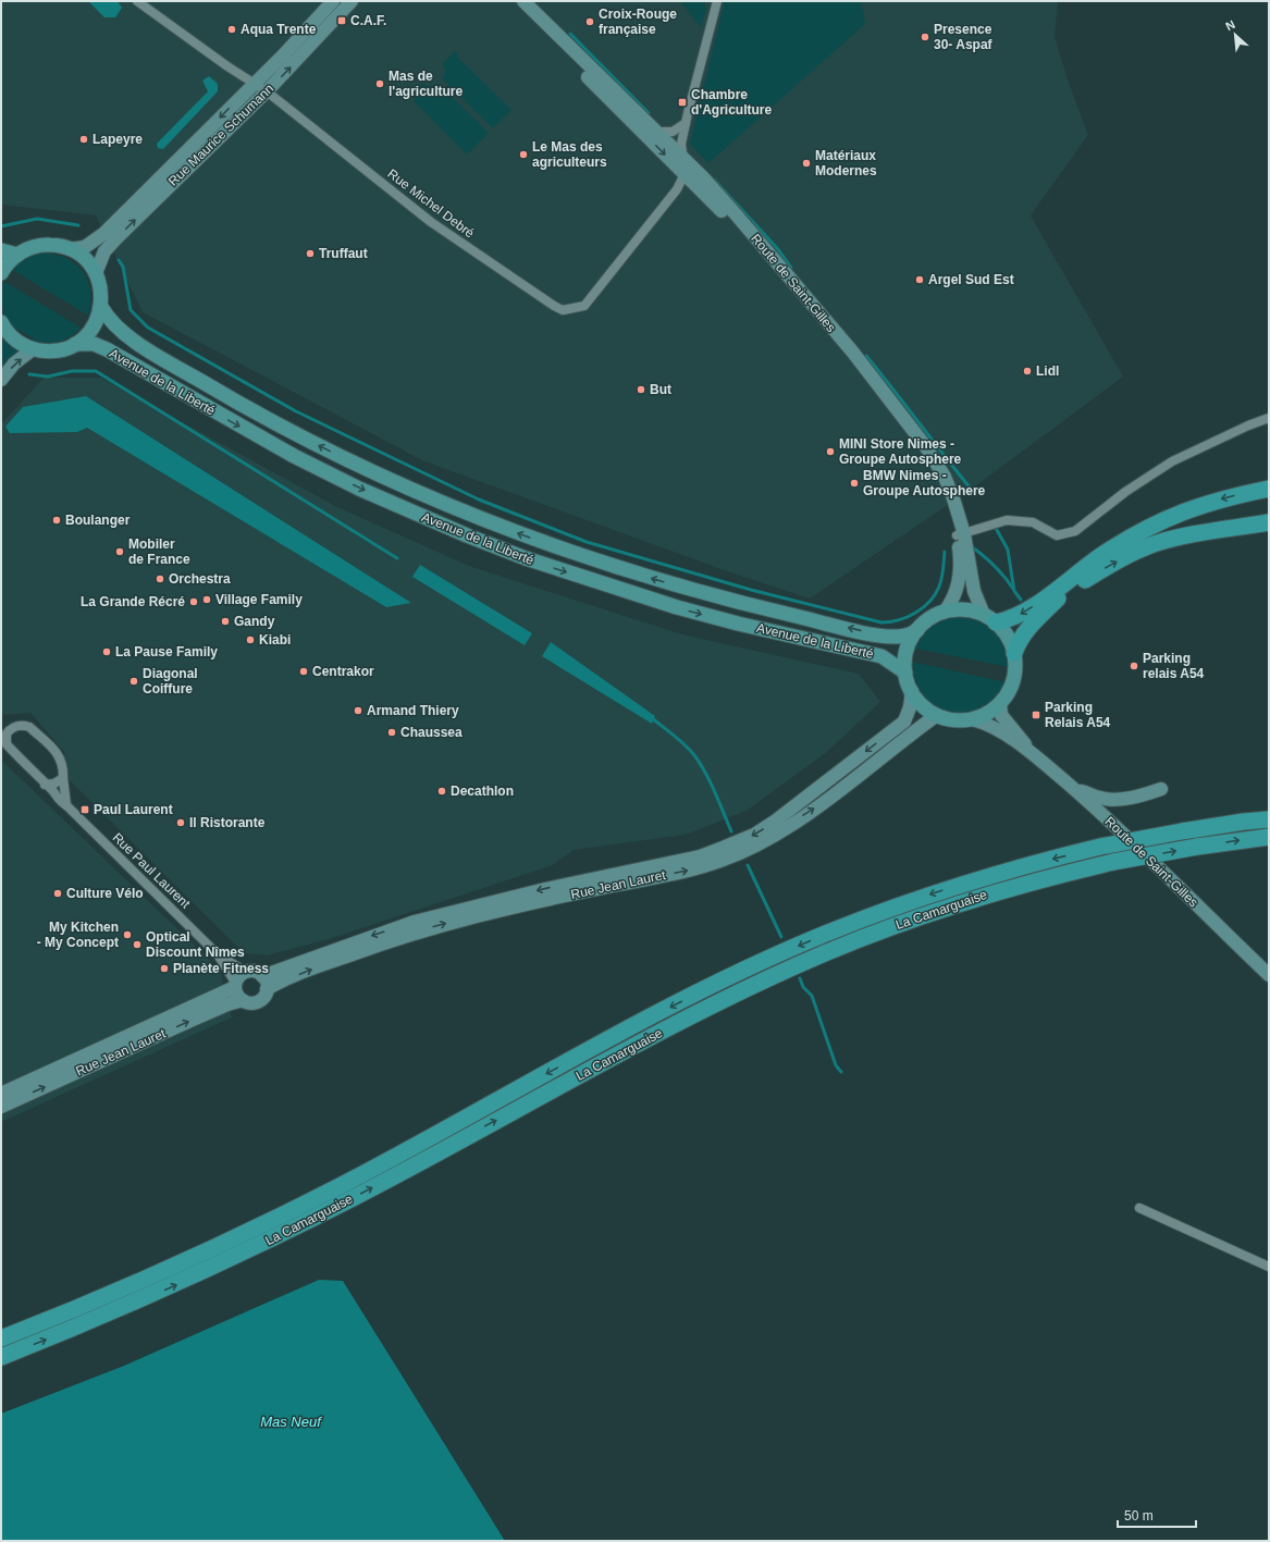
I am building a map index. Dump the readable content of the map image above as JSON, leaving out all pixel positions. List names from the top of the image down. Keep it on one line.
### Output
{"streets":{"highway":["La Camarguaise"],"main road":["Rue Maurice Schumann","Route de Saint-Gilles","Avenue de la Liberté","Rue Jean Lauret"],"street":["Rue Michel Debré","Rue Paul Laurent"]},"crossings":[["Rue Maurice Schumann","Rue Michel Debré"],["Rue Michel Debré","Route de Saint-Gilles"],["Route de Saint-Gilles","Avenue de la Liberté"],["Route de Saint-Gilles","Rue Jean Lauret"],["Avenue de la Liberté","Rue Jean Lauret"],["Rue Paul Laurent","Rue Jean Lauret"]],"water":["Mas Neuf"],"places":{"transit":["C.A.F.","Chambre d'Agriculture","Parking Relais A54","Paul Laurent"],"other":["Croix-Rouge française","Aqua Trente","Presence 30- Aspaf","Mas de l'agriculture","Lapeyre","Le Mas des agriculteurs","Matériaux Modernes","Truffaut","Argel Sud Est","Lidl","But","MINI Store Nimes - Groupe Autosphere","BMW Nimes - Groupe Autosphere","Boulanger","Mobiler de France","Orchestra","Village Family","La Grande Récré","Gandy","Kiabi","La Pause Family","Parking relais A54","Centrakor","Diagonal Coiffure","Armand Thiery","Chaussea","Decathlon","Il Ristorante","Culture Vélo","My Kitchen - My Concept","Optical Discount Nîmes","Planète Fitness"]},"scale_bar":"50 m","north":"top left"}
